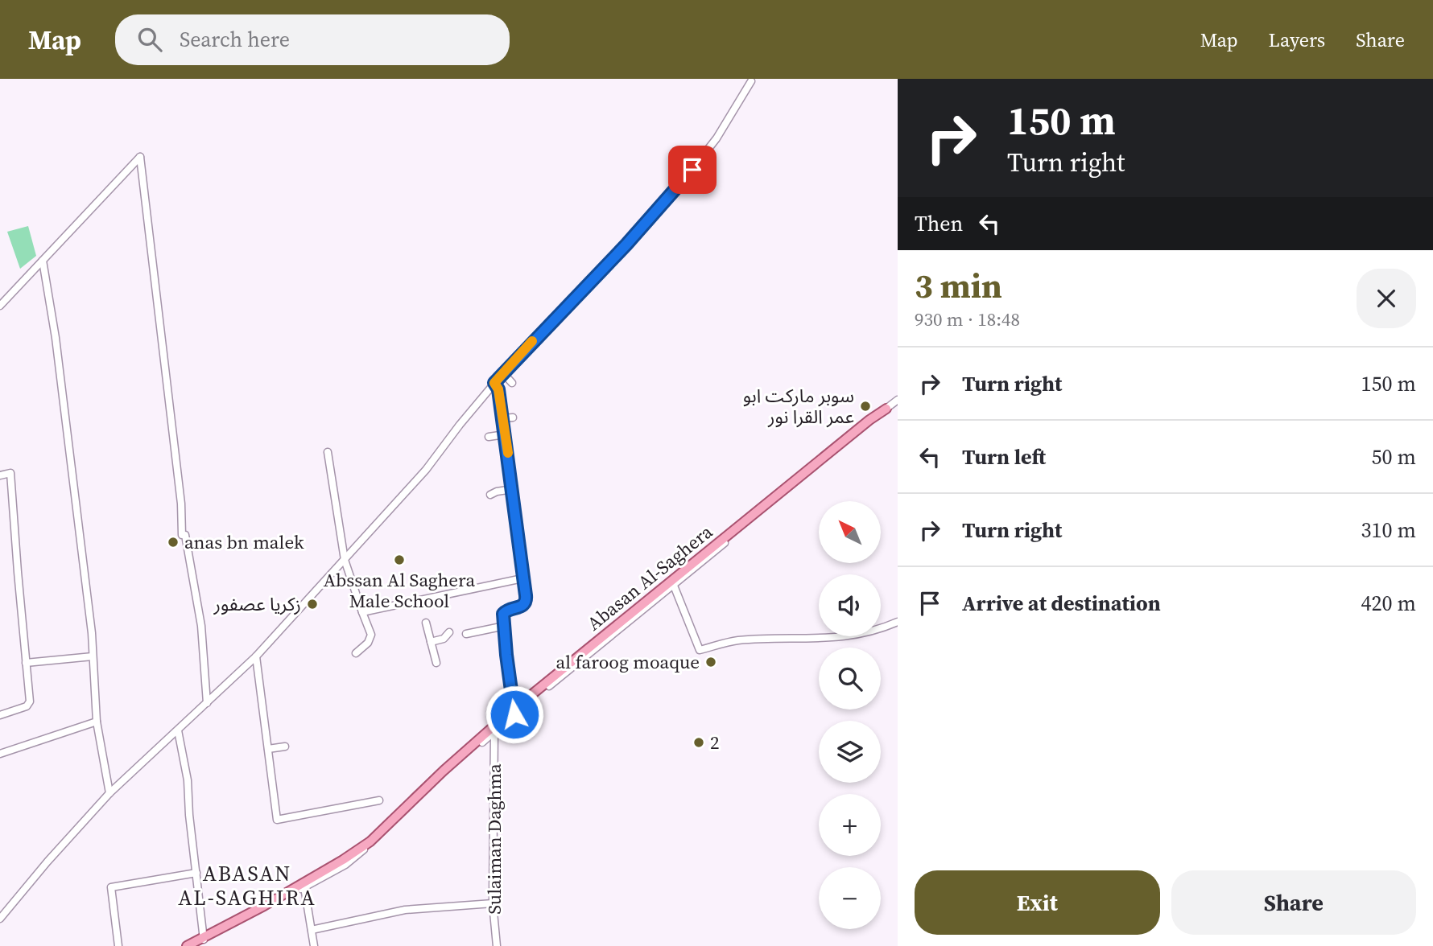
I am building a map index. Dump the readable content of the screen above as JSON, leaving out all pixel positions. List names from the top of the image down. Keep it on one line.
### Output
{"streets":{"main road":["Abasan Al-Saghera"],"street":["Sulaiman Daghma"]},"crossings":[["Abasan Al-Saghera","Sulaiman Daghma"]],"districts":["ABASAN AL-SAGHIRA"],"places":["سوبر ماركت ابو عمر القرا نور","anas bn malek","Abssan Al Saghera Male School","زكريا عصفور","al faroog moaque","2"],"north":"top left","page":{"header":"Map","search":"Search here","nav":["Map","Layers","Share"],"turn":["150 m","Turn right"],"then":"Then","heading":["3 min","930 m · 18:48"],"list":[{"name":"Turn right","value":"150 m"},{"name":"Turn left","value":"50 m"},{"name":"Turn right","value":"310 m"},{"name":"Arrive at destination","value":"420 m"}],"map_buttons":["+","−"],"buttons":["Exit","Share"]}}
